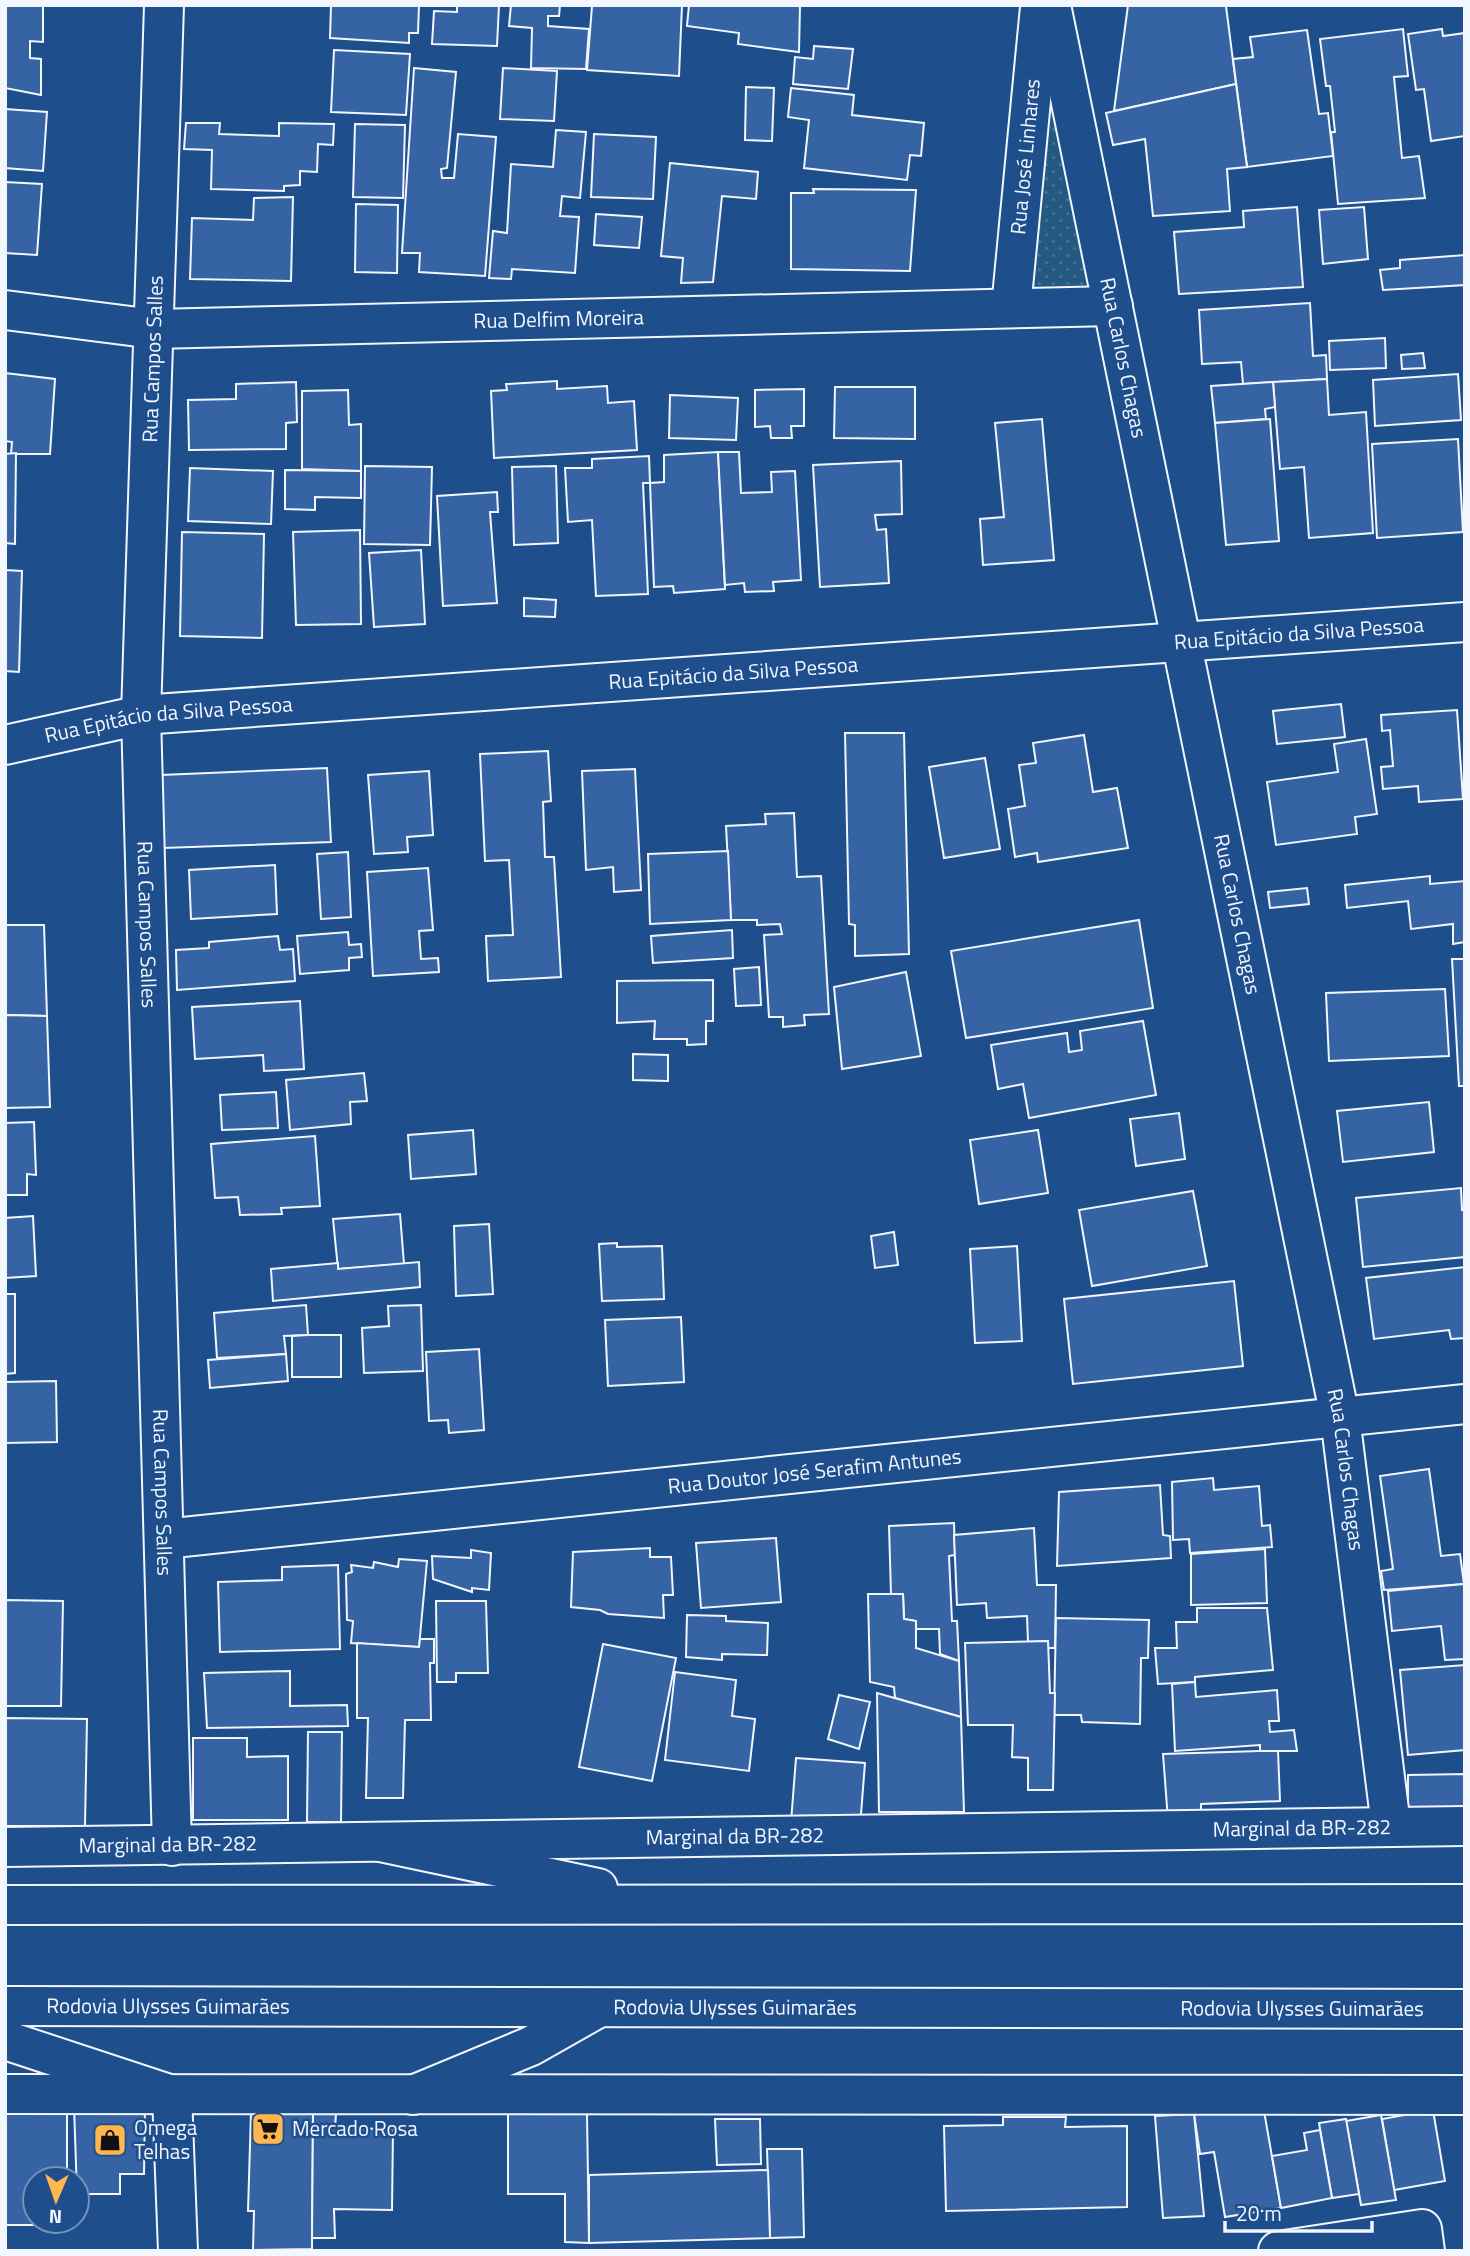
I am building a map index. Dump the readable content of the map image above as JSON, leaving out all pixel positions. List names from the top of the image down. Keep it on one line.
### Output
{"streets":{"main road":["Rua José Linhares","Rua Delfim Moreira","Rua Carlos Chagas","Rua Campos Salles","Rua Epitácio da Silva Pessoa","Rua Doutor José Serafim Antunes","Marginal da BR-282","Rodovia Ulysses Guimarães"]},"crossings":[["Rua José Linhares","Rua Delfim Moreira"],["Rua Delfim Moreira","Rua Carlos Chagas"],["Rua Delfim Moreira","Rua Campos Salles"],["Rua Carlos Chagas","Rua Epitácio da Silva Pessoa"],["Rua Carlos Chagas","Rua Doutor José Serafim Antunes"],["Rua Carlos Chagas","Marginal da BR-282"],["Rua Campos Salles","Rua Epitácio da Silva Pessoa"],["Rua Campos Salles","Rua Doutor José Serafim Antunes"],["Rua Campos Salles","Marginal da BR-282"]],"places":{"supermarket":["Mercado Rosa"],"shop":["Omega Telhas"]},"scale_bar":"20 m","north":"bottom"}
